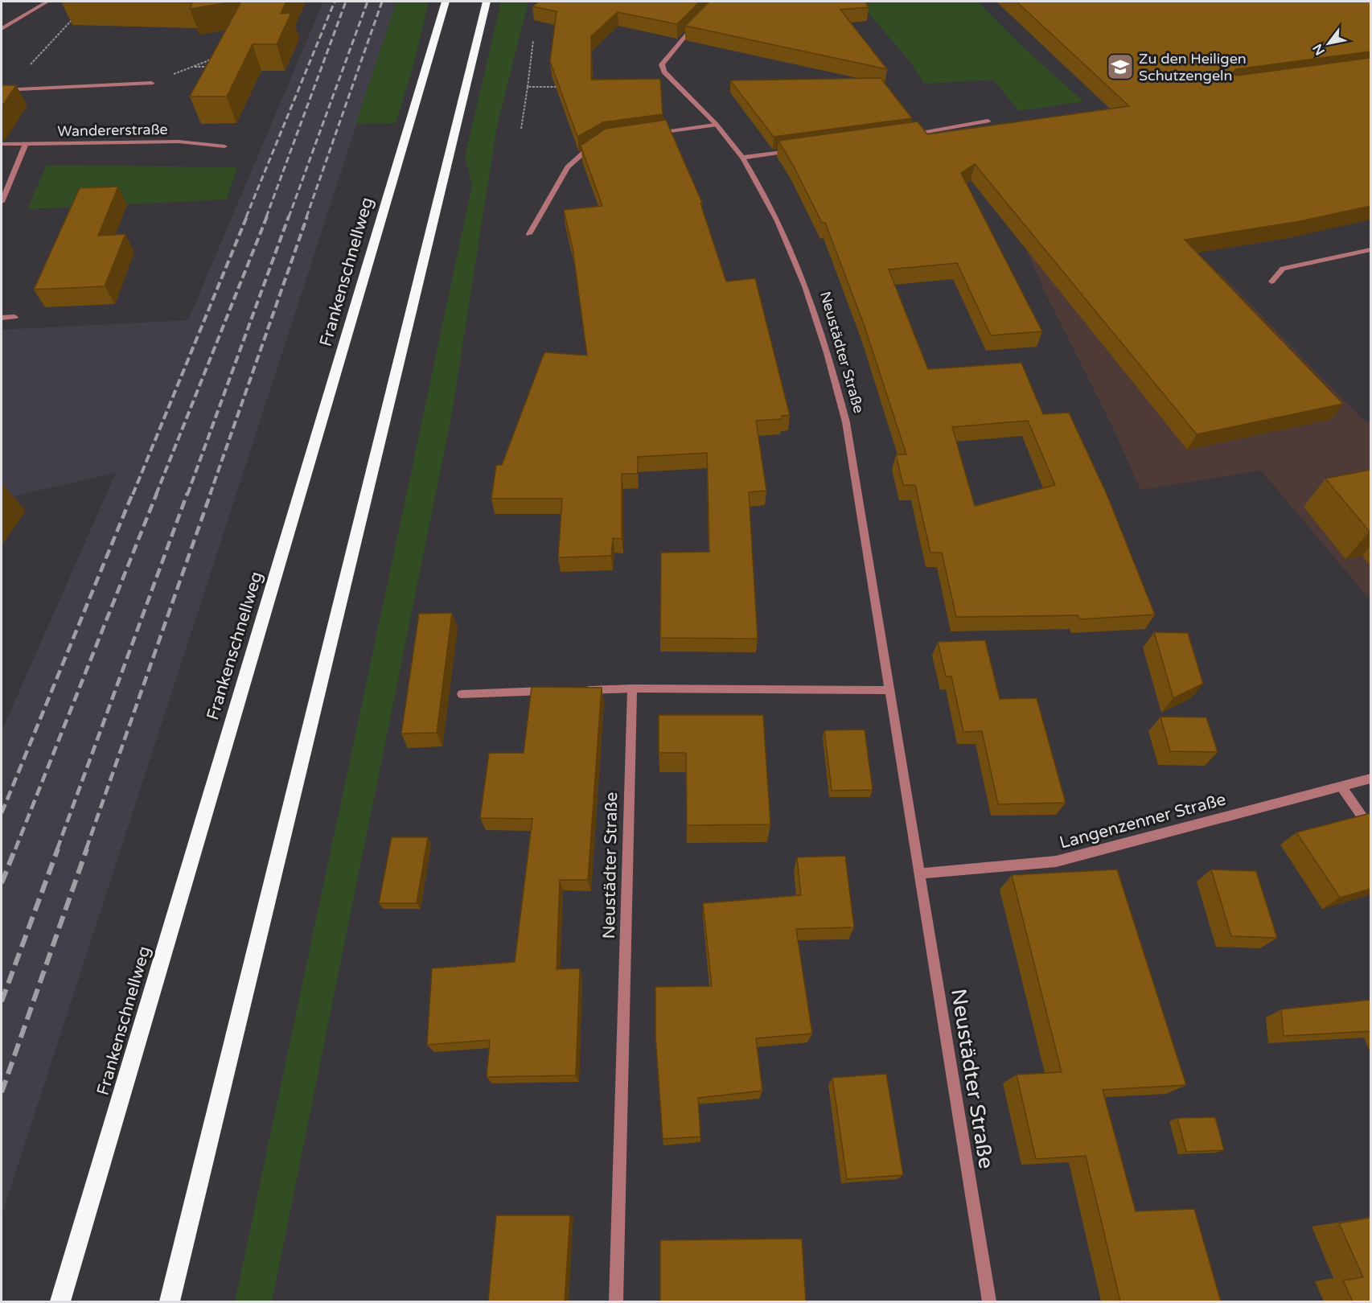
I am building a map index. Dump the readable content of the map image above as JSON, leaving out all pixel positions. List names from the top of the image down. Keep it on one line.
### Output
{"streets":{"highway":["Frankenschnellweg"],"street":["Wandererstraße","Neustädter Straße","Langenzenner Straße"]},"crossings":[["Neustädter Straße","Langenzenner Straße"]],"places":{"school or university":["Zu den Heiligen Schutzengeln"]},"north":"bottom left"}
